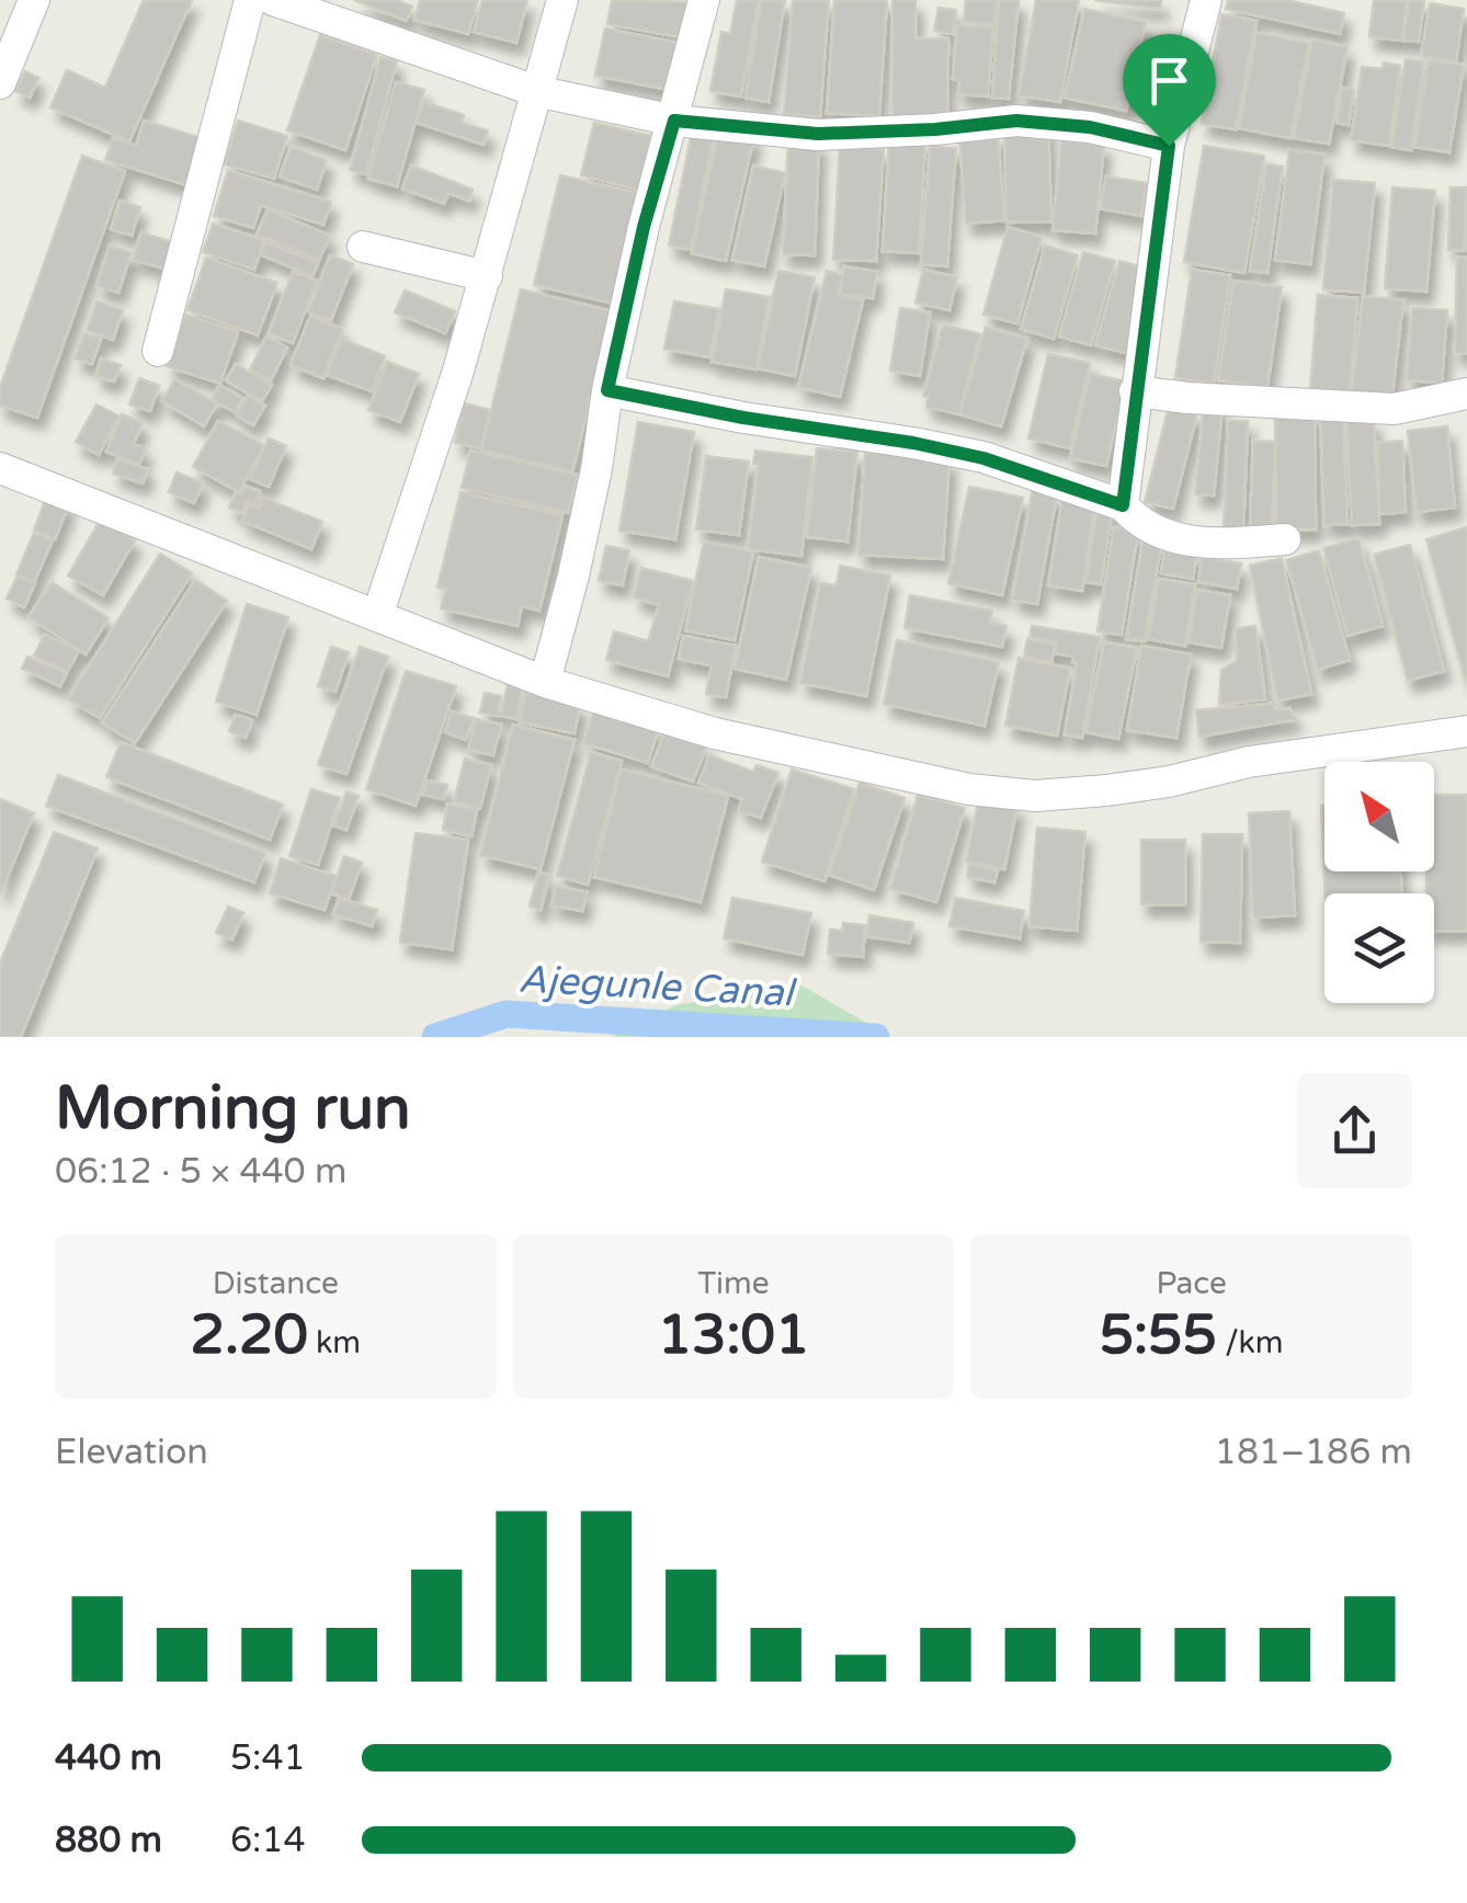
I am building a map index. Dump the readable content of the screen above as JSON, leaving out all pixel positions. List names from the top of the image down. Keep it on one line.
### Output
{"water":["Ajegunle Canal"],"north":"top left","page":{"heading":["Morning run","06:12 · 5 × 440 m"],"stats":[["Distance","2.20 km"],["Time","13:01"],["Pace","5:55 /km"]],"chart":["Elevation","181–186 m"],"list":[{"name":"440 m","note":"5:41"},{"name":"880 m","note":"6:14"}]}}
